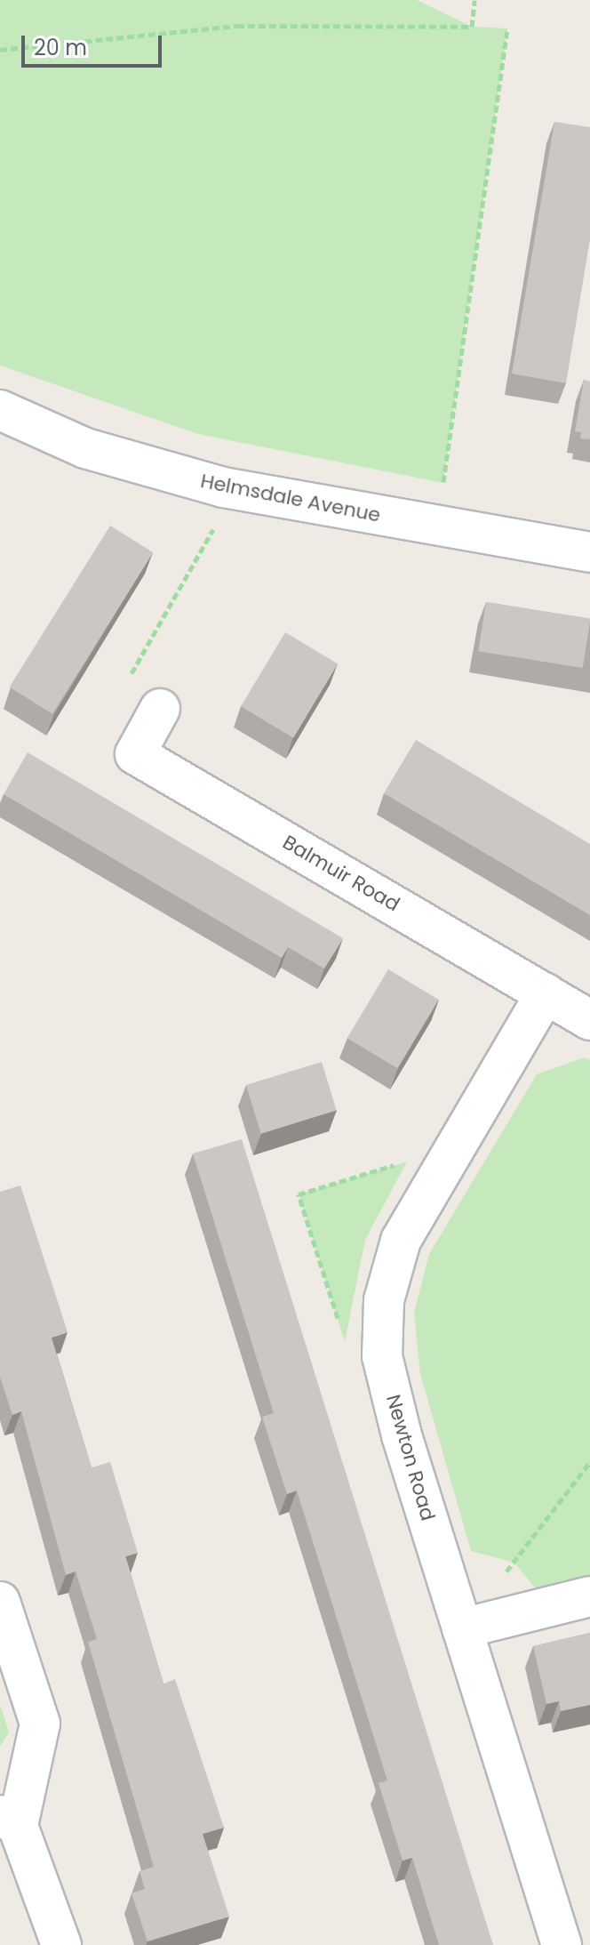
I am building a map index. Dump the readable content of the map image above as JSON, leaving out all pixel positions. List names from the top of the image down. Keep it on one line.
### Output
{"streets":{"street":["Helmsdale Avenue","Balmuir Road","Newton Road"]},"crossings":[["Balmuir Road","Newton Road"]],"scale_bar":"20 m"}
